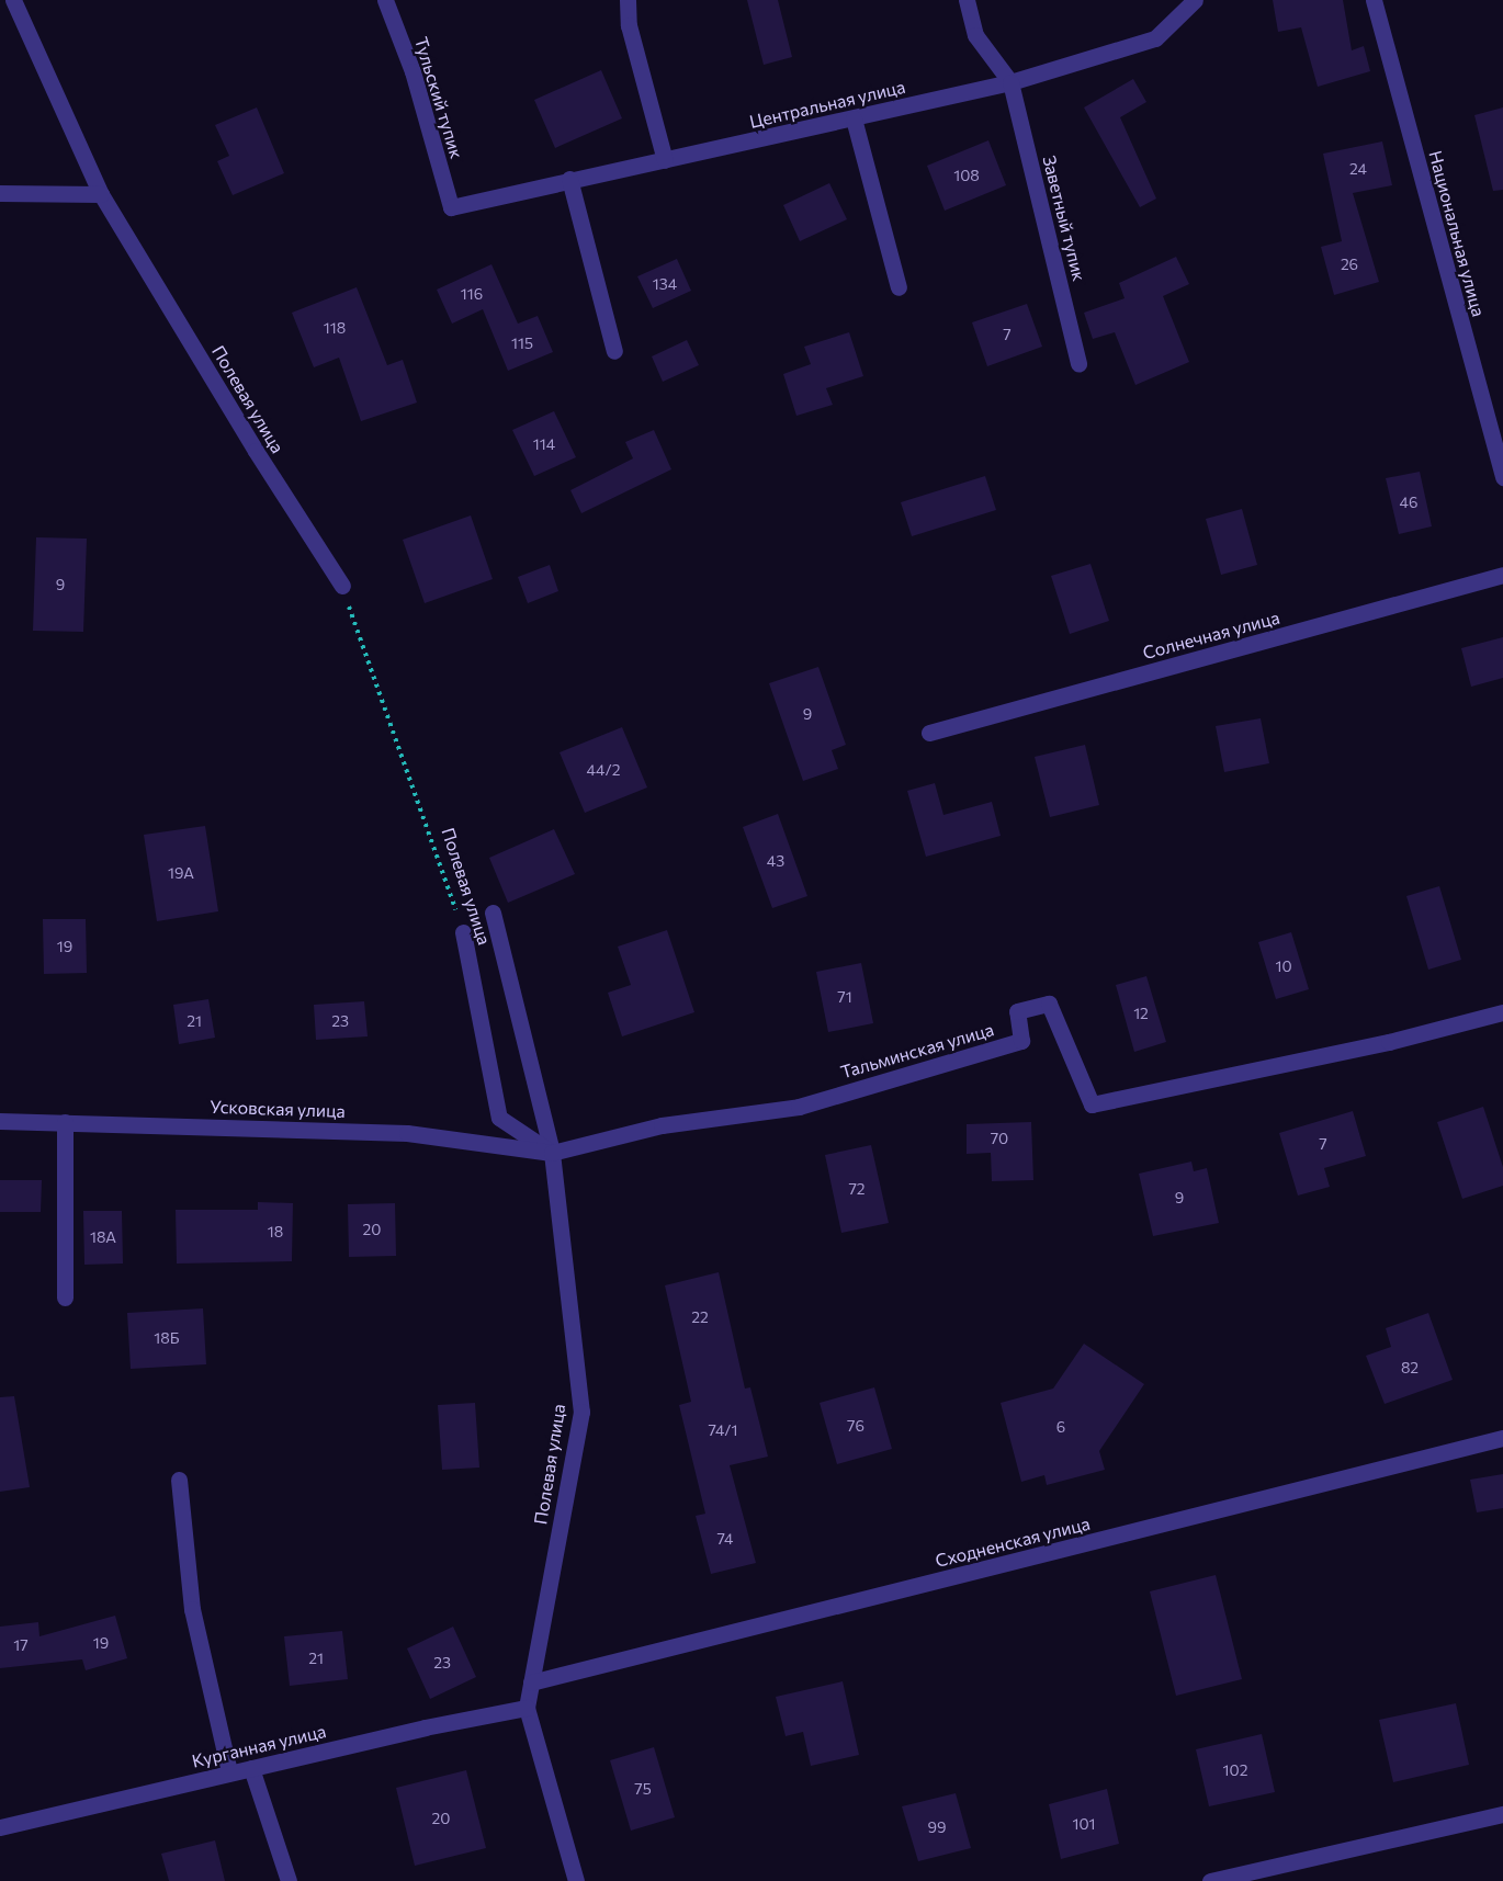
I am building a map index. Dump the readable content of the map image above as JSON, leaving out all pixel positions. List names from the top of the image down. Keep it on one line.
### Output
{"streets":{"street":["Тульский тупик","Центральная улица","Заветный тупик","Национальная улица","Полевая улица","Солнечная улица","Тальминская улица","Усковская улица","Сходненская улица","Курганная улица"]},"crossings":[["Тульский тупик","Центральная улица"],["Центральная улица","Заветный тупик"],["Полевая улица","Тальминская улица"],["Полевая улица","Усковская улица"],["Полевая улица","Сходненская улица"],["Полевая улица","Курганная улица"],["Тальминская улица","Усковская улица"]],"house_numbers":["24","108","26","134","116","118","7","115","114","46","9","9","44/2","43","19А","19","10","71","12","21","23","70","7","72","9","20","18","18А","22","18Б","82","76","6","74/1","74","19","17","21","23","102","75","20","101","99"]}
